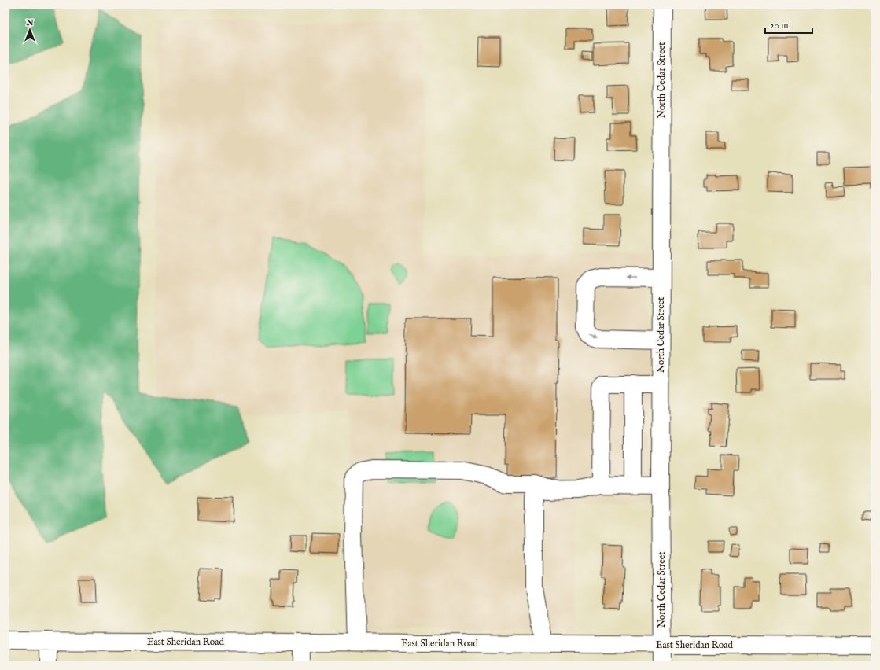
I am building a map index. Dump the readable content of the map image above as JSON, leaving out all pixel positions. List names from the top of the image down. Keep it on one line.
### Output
{"streets":{"street":["North Cedar Street","East Sheridan Road"]},"crossings":[["North Cedar Street","East Sheridan Road"]],"scale_bar":"20 m","north":"top"}
